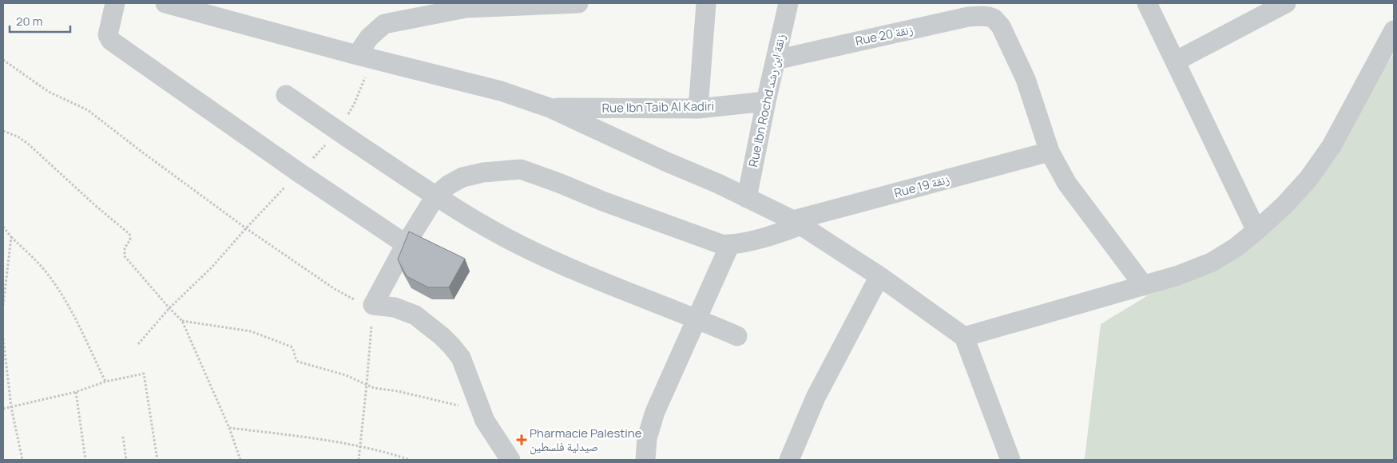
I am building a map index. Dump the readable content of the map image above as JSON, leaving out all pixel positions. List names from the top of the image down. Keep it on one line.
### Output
{"streets":{"street":["Rue 20 زنقة","Rue Ibn Rochd زنقة ابن رشد","Rue Ibn Taib Al Kadiri","Rue 19 زنقة"]},"crossings":[["Rue 20 زنقة","Rue Ibn Rochd زنقة ابن رشد"],["Rue 20 زنقة","Rue 19 زنقة"],["Rue Ibn Rochd زنقة ابن رشد","Rue Ibn Taib Al Kadiri"]],"places":{"health":["Pharmacie Palestine صيدلية فلسطين"]},"scale_bar":"20 m"}
